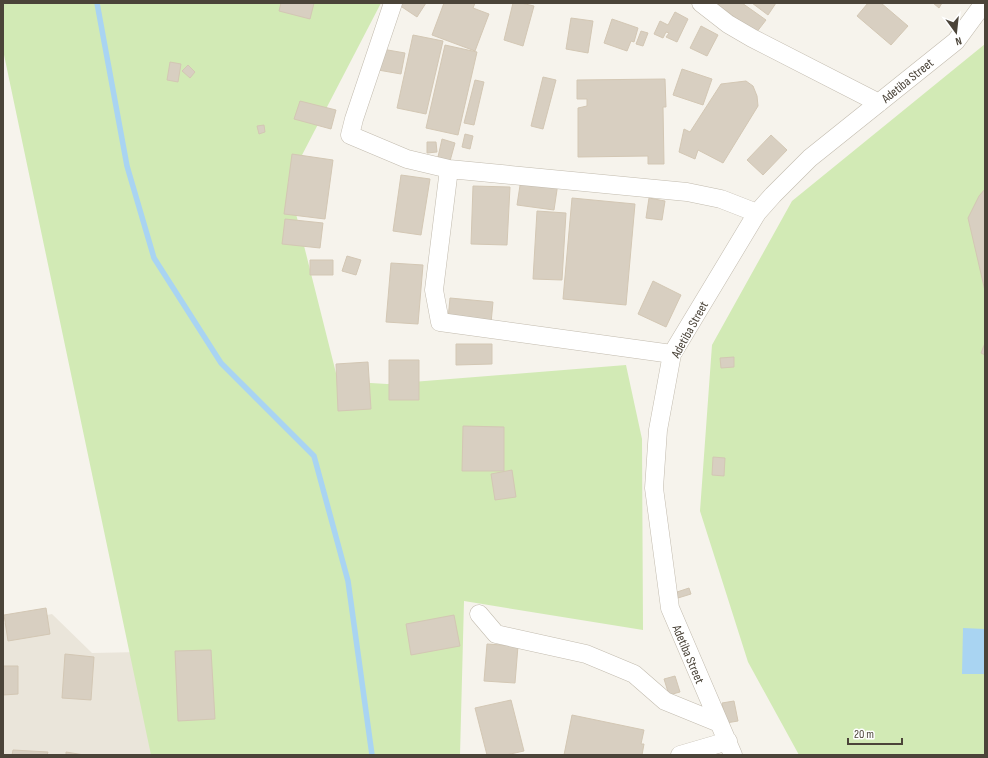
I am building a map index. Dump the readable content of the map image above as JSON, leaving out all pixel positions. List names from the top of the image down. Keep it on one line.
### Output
{"streets":{"street":["Adetiba Street"]},"scale_bar":"20 m","north":"bottom"}
